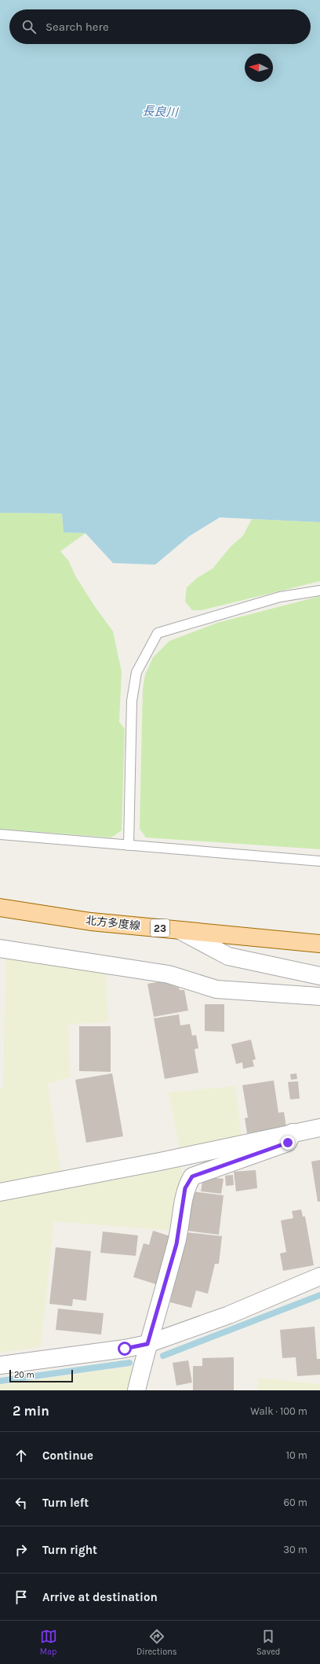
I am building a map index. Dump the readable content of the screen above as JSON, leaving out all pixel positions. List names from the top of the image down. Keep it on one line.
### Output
{"streets":{"main road":["北方多度線","23"]},"water":["長良川"],"scale_bar":"20 m","north":"left","page":{"search":"Search here","scale":"20 m","heading":["2 min","Walk · 100 m"],"list":[["Continue","10 m"],["Turn left","60 m"],["Turn right","30 m"],"Arrive at destination"],"nav":["Map","Directions","Saved"]}}
